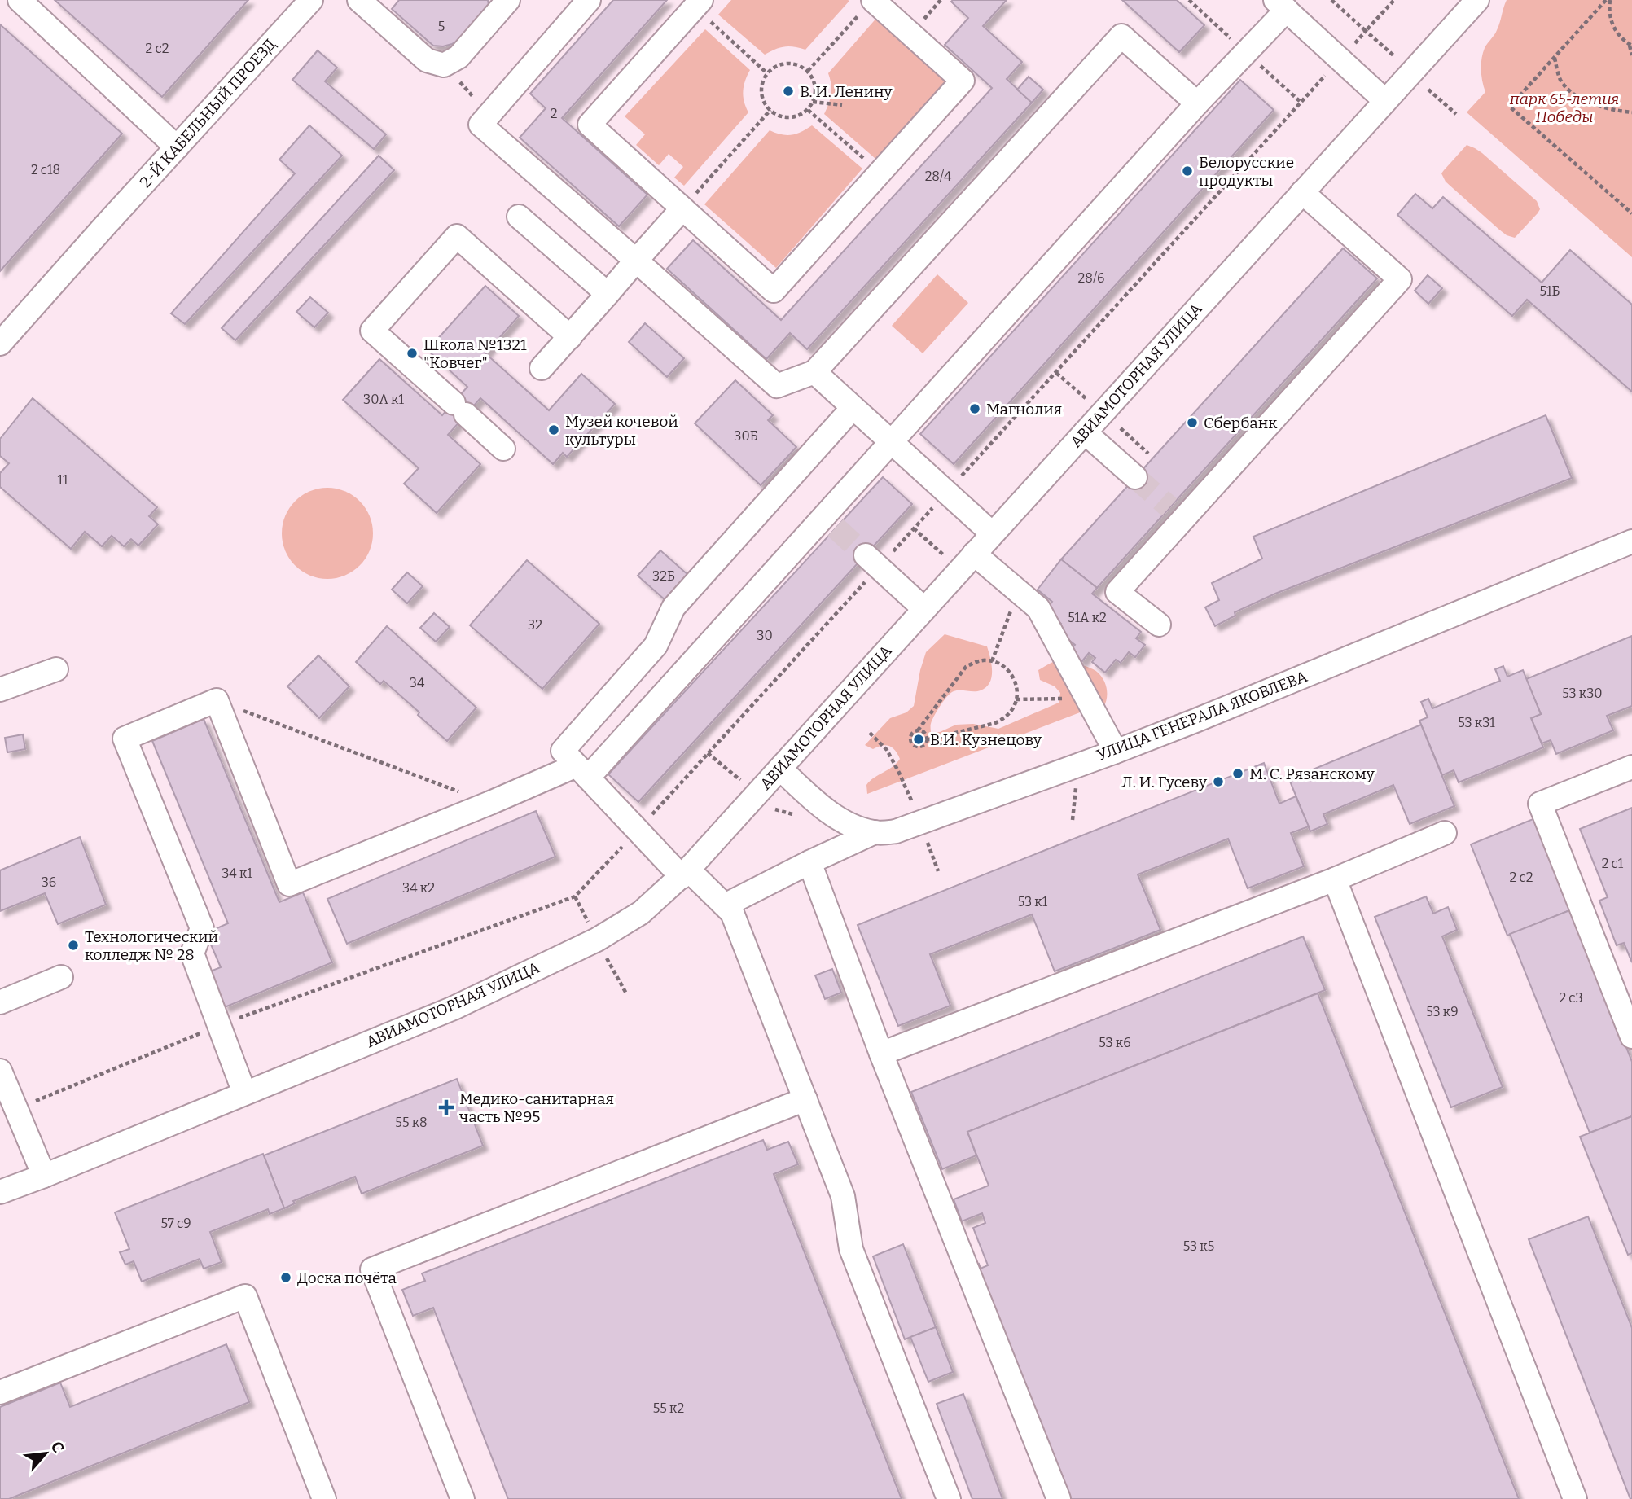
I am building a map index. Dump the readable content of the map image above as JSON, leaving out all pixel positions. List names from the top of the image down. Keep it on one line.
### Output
{"streets":{"street":["2-Й КАБЕЛЬНЫЙ ПРОЕЗД","АВИАМОТОРНАЯ УЛИЦА","УЛИЦА ГЕНЕРАЛА ЯКОВЛЕВА"]},"crossings":[["АВИАМОТОРНАЯ УЛИЦА","УЛИЦА ГЕНЕРАЛА ЯКОВЛЕВА"]],"parks":["парк 65-летия Победы"],"places":{"other":["В. И. Ленину","Белорусские продукты","Школа №1321 \"Ковчег\"","Магнолия","Сбербанк","Музей кочевой культуры","В.И. Кузнецову","М. С. Рязанскому","Л. И. Гусеву","Технологический колледж № 28","Доска почёта"],"health":["Медико-санитарная часть №95"]},"house_numbers":["5","2 с2","2","2 с18","28/4","28/6","51Б","30А к1","30Б","11","32Б","51А к2","32","30","34","53 к30","53 к31","2 с1","34 к1","2 с2","36","34 к2","53 к1","2 с3","53 к9","53 к6","55 к8","57 с9","53 к5","55 к2"],"north":"top right"}
